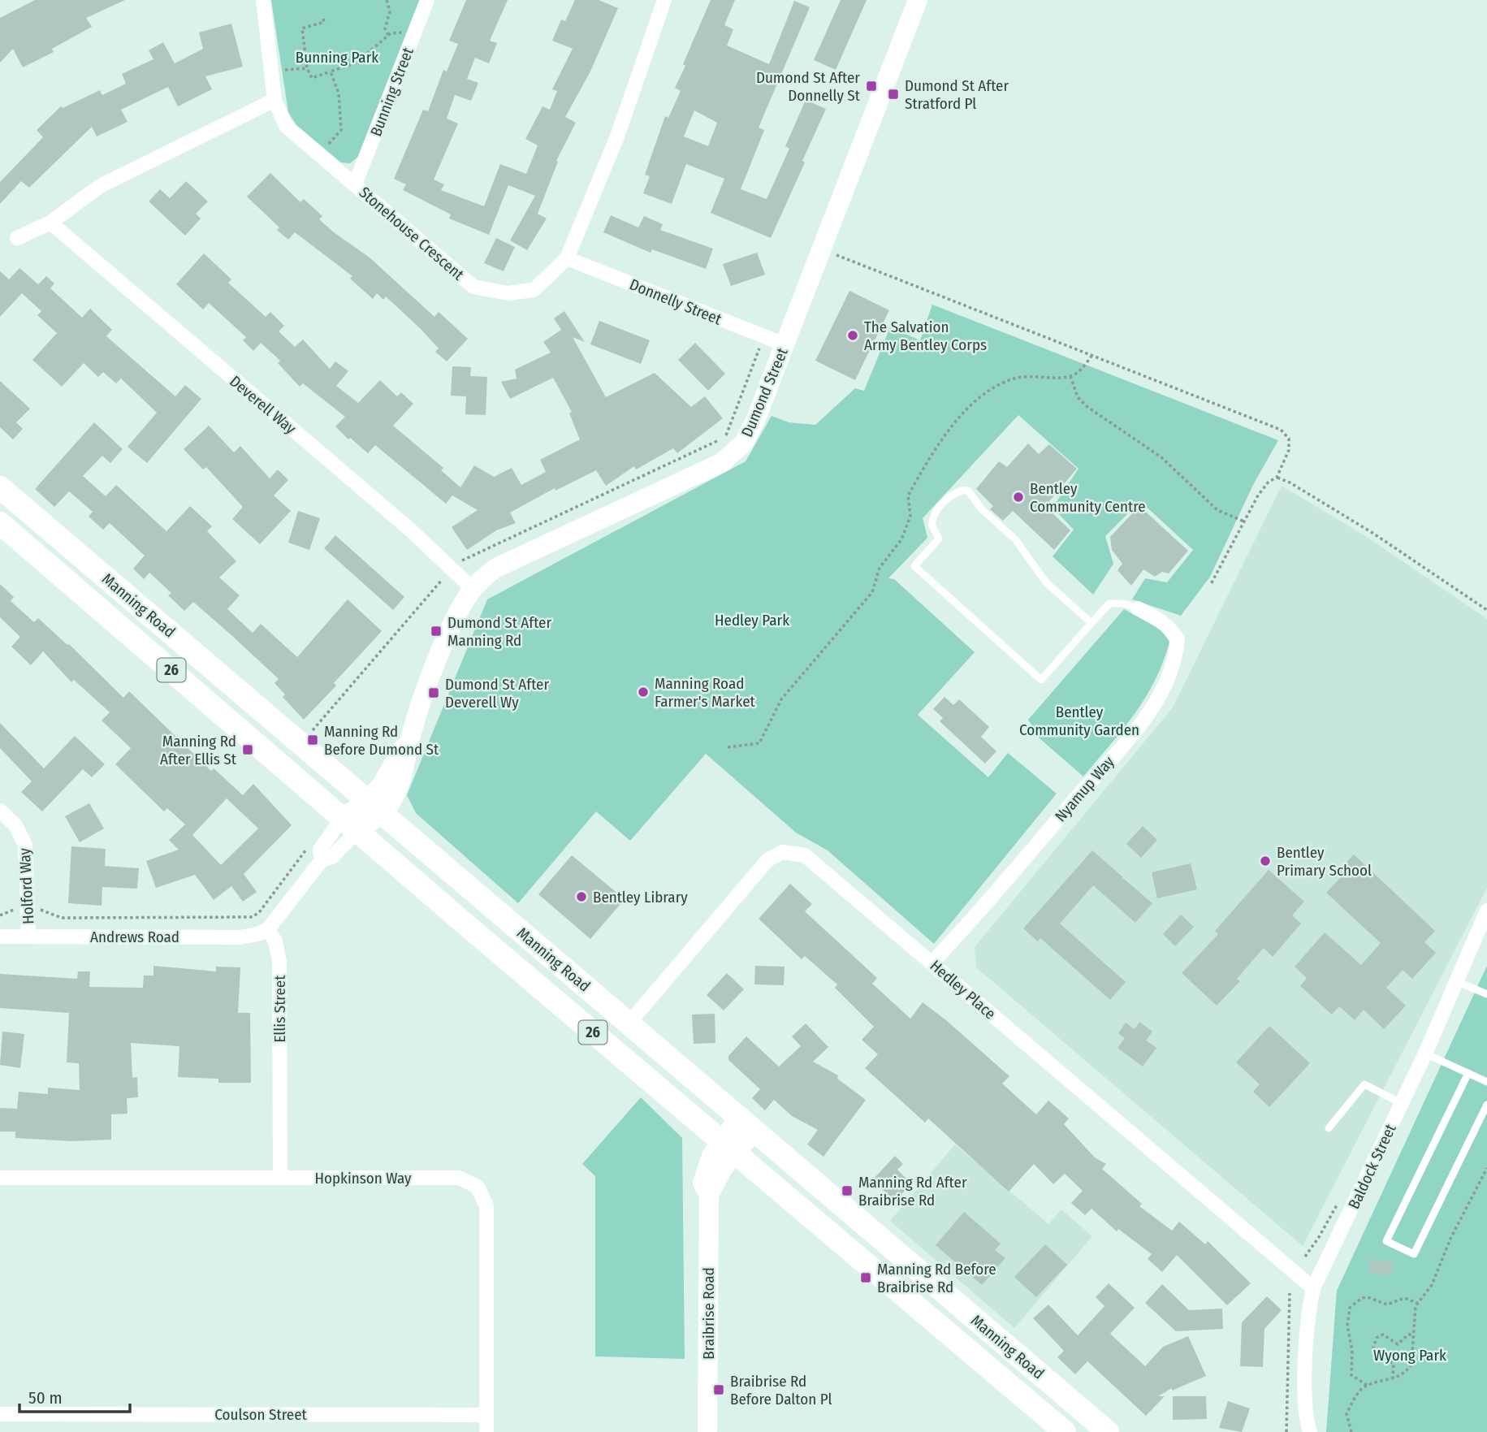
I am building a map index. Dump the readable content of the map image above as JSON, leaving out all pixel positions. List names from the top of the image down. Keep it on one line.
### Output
{"streets":{"main road":["Manning Road","26"],"street":["Bunning Street","Stonehouse Crescent","Donnelly Street","Dumond Street","Deverell Way","Nyamup Way","Holford Way","Andrews Road","Hedley Place","Ellis Street","Baldock Street","Hopkinson Way","Braibrise Road","Coulson Street"]},"crossings":[["Bunning Street","Stonehouse Crescent"],["Stonehouse Crescent","Donnelly Street"],["Donnelly Street","Dumond Street"],["Dumond Street","Deverell Way"],["Dumond Street","Manning Road"],["Manning Road","Hedley Place"],["Manning Road","Braibrise Road"],["Nyamup Way","Hedley Place"],["Holford Way","Andrews Road"],["Andrews Road","Ellis Street"],["Hedley Place","Baldock Street"],["Ellis Street","Hopkinson Way"],["Hopkinson Way","Coulson Street"]],"parks":["Bunning Park","Hedley Park","Bentley Community Garden","Wyong Park"],"places":{"transit":["Dumond St After Donnelly St","Dumond St After Stratford Pl","Dumond St After Manning Rd","Dumond St After Deverell Wy","Manning Rd Before Dumond St","Manning Rd After Ellis St","Manning Rd After Braibrise Rd","Manning Rd Before Braibrise Rd","Braibrise Rd Before Dalton Pl"],"other":["The Salvation Army Bentley Corps","Bentley Community Centre","Manning Road Farmer's Market","Bentley Primary School","Bentley Library"]},"scale_bar":"50 m"}
